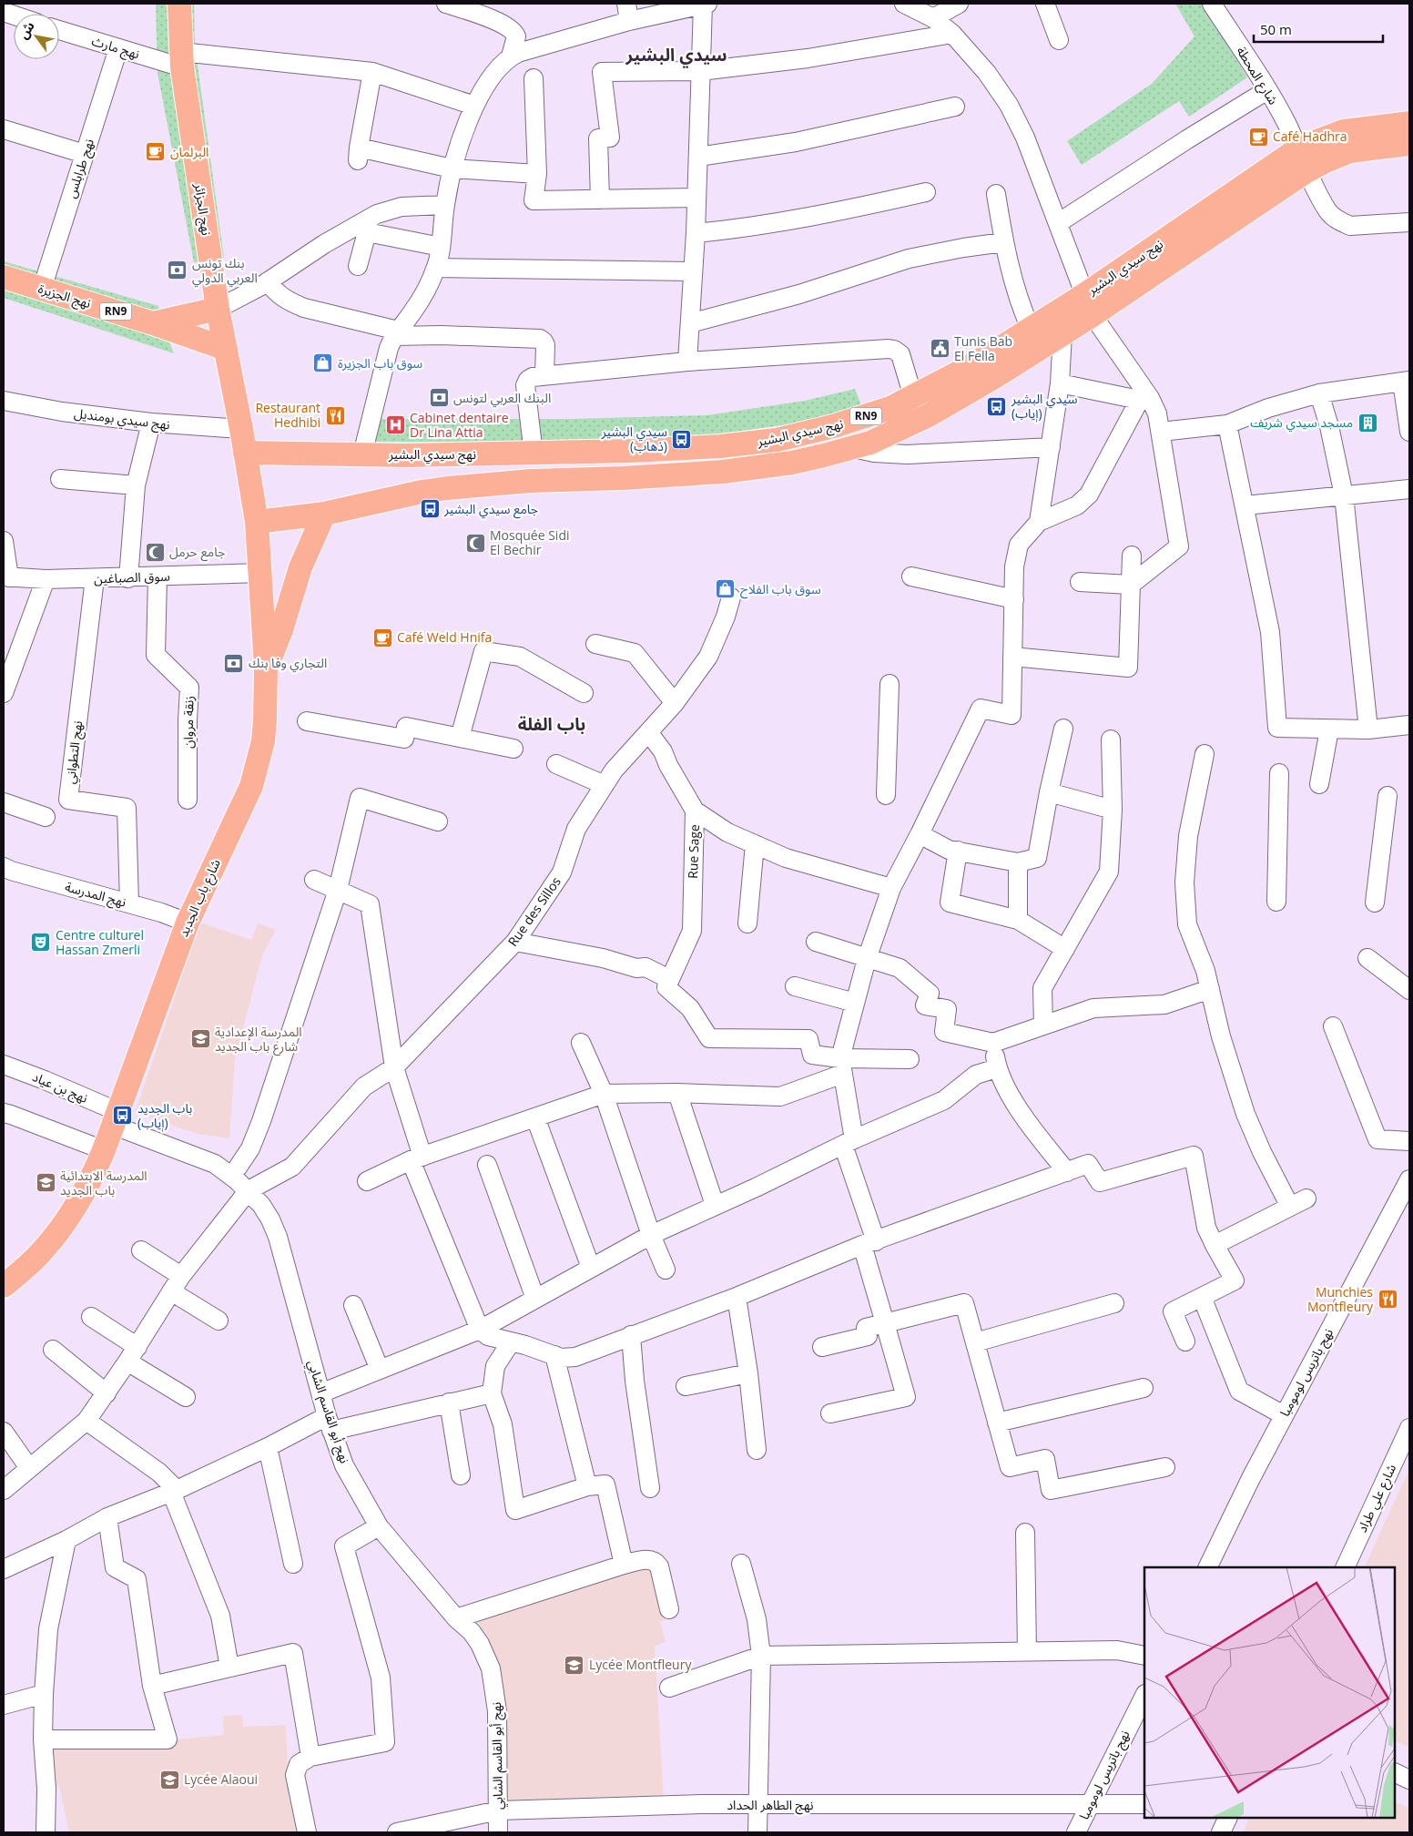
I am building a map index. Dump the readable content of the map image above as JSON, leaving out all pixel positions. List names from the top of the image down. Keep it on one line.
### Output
{"streets":{"main road":["نهج الجزائر","نهج سيدي البشير","نهج الجزيرة","RN9","شارع باب الجديد"],"street":["نهج مارث","شارع المحطة","نهج طرابلس","نهج سيدي بومنديل","سوق الصباغين","زنقة مروان","نهج التطواني","Rue Sage","نهج المدرسة","Rue des Sillos","نهج بن عياد","نهج باتريس لومومبا","نهج أبو القاسم الشابي","شارع علي طراد","نهج الطاهر الحداد"]},"crossings":[["نهج مارث","نهج طرابلس"],["نهج مارث","نهج الجزائر"],["شارع المحطة","نهج سيدي البشير"],["نهج طرابلس","نهج الجزيرة"],["نهج الجزائر","نهج سيدي البشير"],["نهج الجزائر","نهج الجزيرة"],["نهج الجزائر","نهج سيدي بومنديل"],["نهج الجزائر","شارع باب الجديد"],["نهج سيدي البشير","شارع باب الجديد"],["سوق الصباغين","زنقة مروان"],["سوق الصباغين","نهج التطواني"],["سوق الصباغين","شارع باب الجديد"],["نهج التطواني","نهج المدرسة"],["Rue Sage","Rue des Sillos"],["نهج المدرسة","شارع باب الجديد"],["شارع باب الجديد","نهج بن عياد"],["شارع باب الجديد","نهج أبو القاسم الشابي"],["Rue des Sillos","نهج أبو القاسم الشابي"],["نهج بن عياد","نهج أبو القاسم الشابي"],["نهج باتريس لومومبا","نهج الطاهر الحداد"],["نهج أبو القاسم الشابي","نهج الطاهر الحداد"]],"districts":["سيدي البشير","باب الفلة"],"places":{"cafe":["Café Hadhra","البرلمان","Café Weld Hnifa"],"bank":["بنك تونس العربي الدولي","البنك العربي لتونس","التجاري وفا بنك"],"public building":["Tunis Bab El Fella"],"shop":["سوق باب الجزيرة","سوق باب الفلاح"],"bus stop":["سيدي البشير (إياب)","سيدي البشير (ذهاب)","جامع سيدي البشير","باب الجديد (إياب)"],"restaurant":["Restaurant Hedhibi","Munchies Montfleury"],"building":["مسجد سيدي شريف"],"hospital":["Cabinet dentaire Dr Lina Attia"],"mosque":["Mosquée Sidi El Bechir","جامع حرمل"],"theatre":["Centre culturel Hassan Zmerli"],"school or university":["المدرسة الإعدادية شارع باب الجديد","المدرسة الابتدائية باب الجديد","Lycée Montfleury","Lycée Alaoui"]},"scale_bar":"50 m","north":"top left"}
